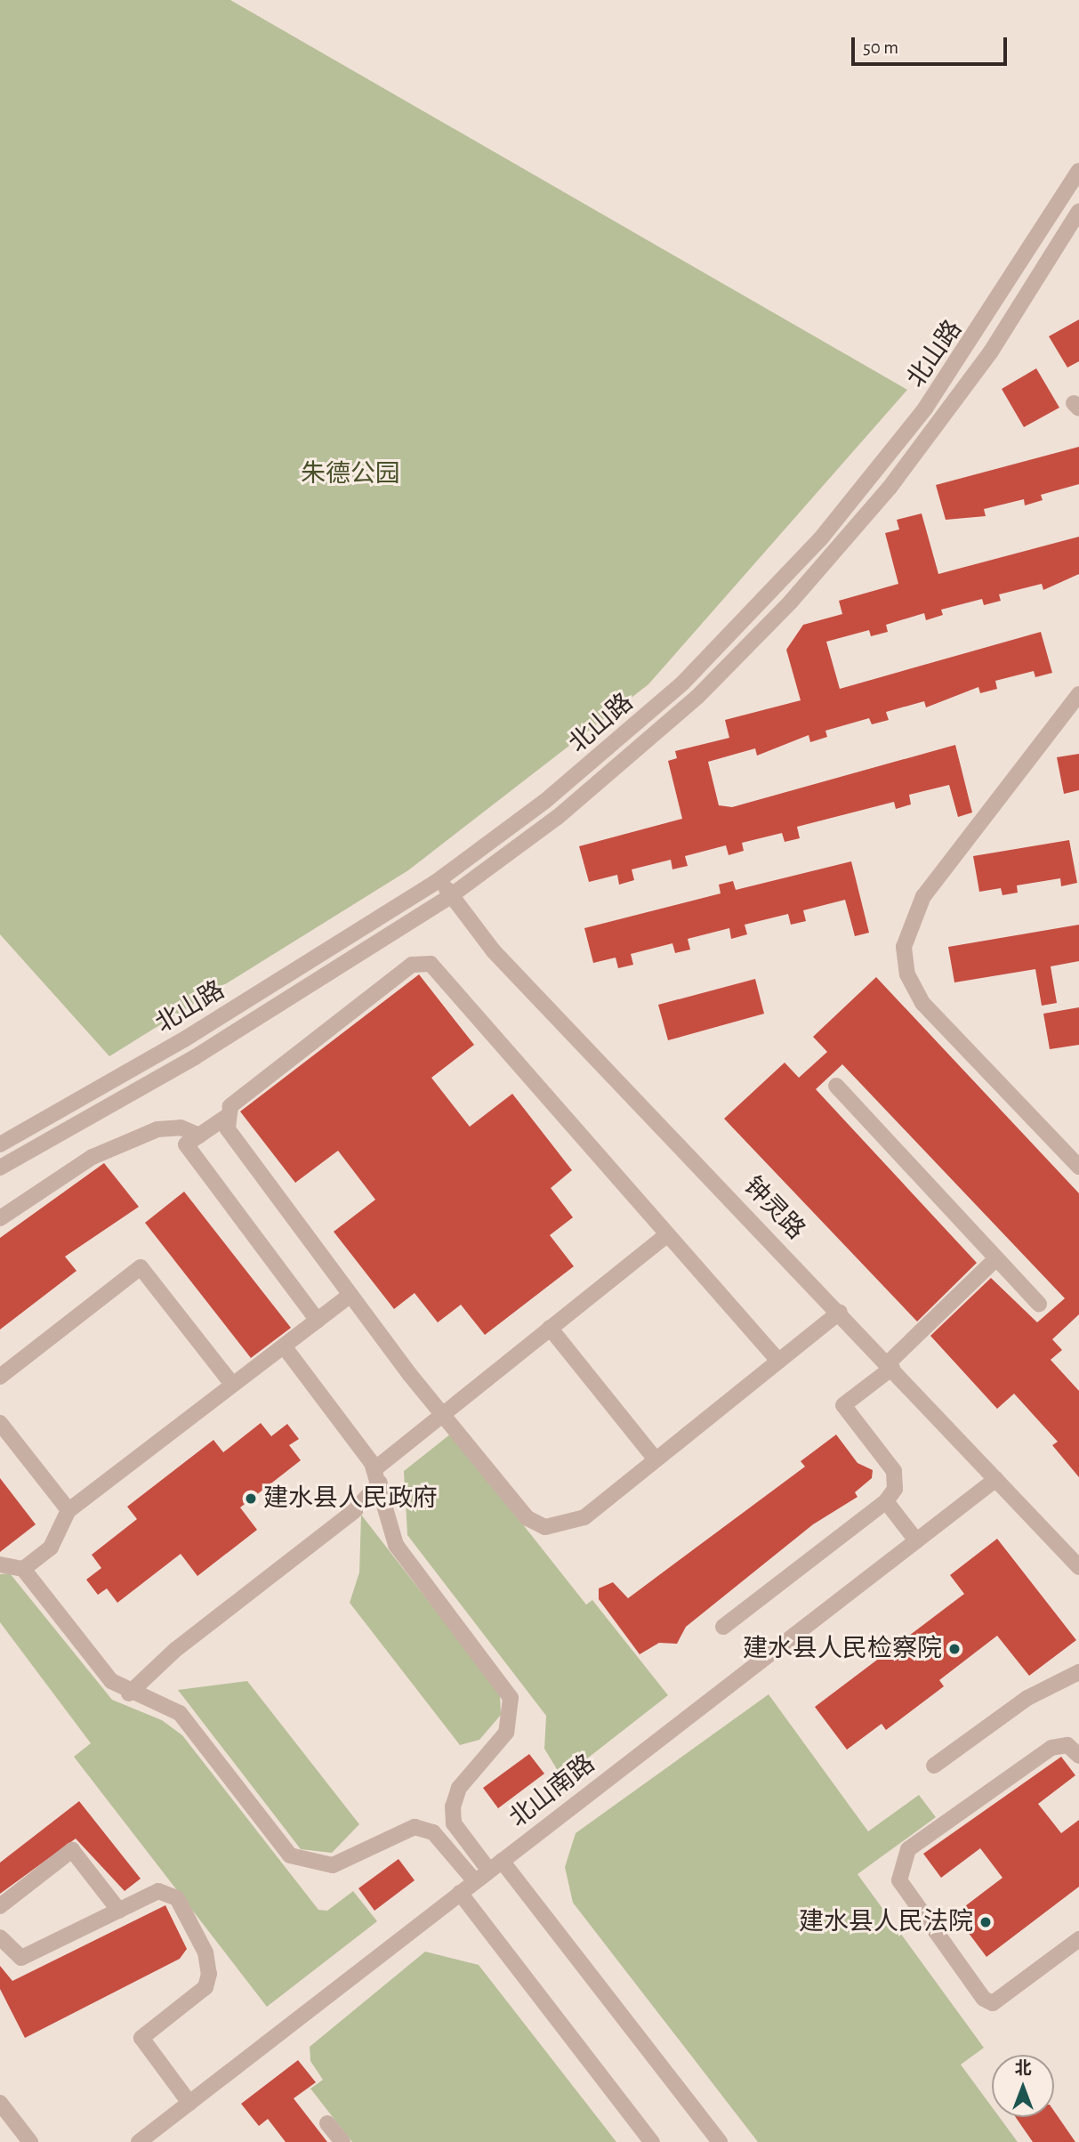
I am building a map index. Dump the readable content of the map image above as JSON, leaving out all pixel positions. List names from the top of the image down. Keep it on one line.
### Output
{"streets":{"street":["北山路","钟灵路","北山南路"]},"crossings":[["北山路","钟灵路"],["钟灵路","北山南路"]],"parks":["朱德公园"],"places":["建水县人民政府","建水县人民检察院","建水县人民法院"],"scale_bar":"50 m","north":"top"}
